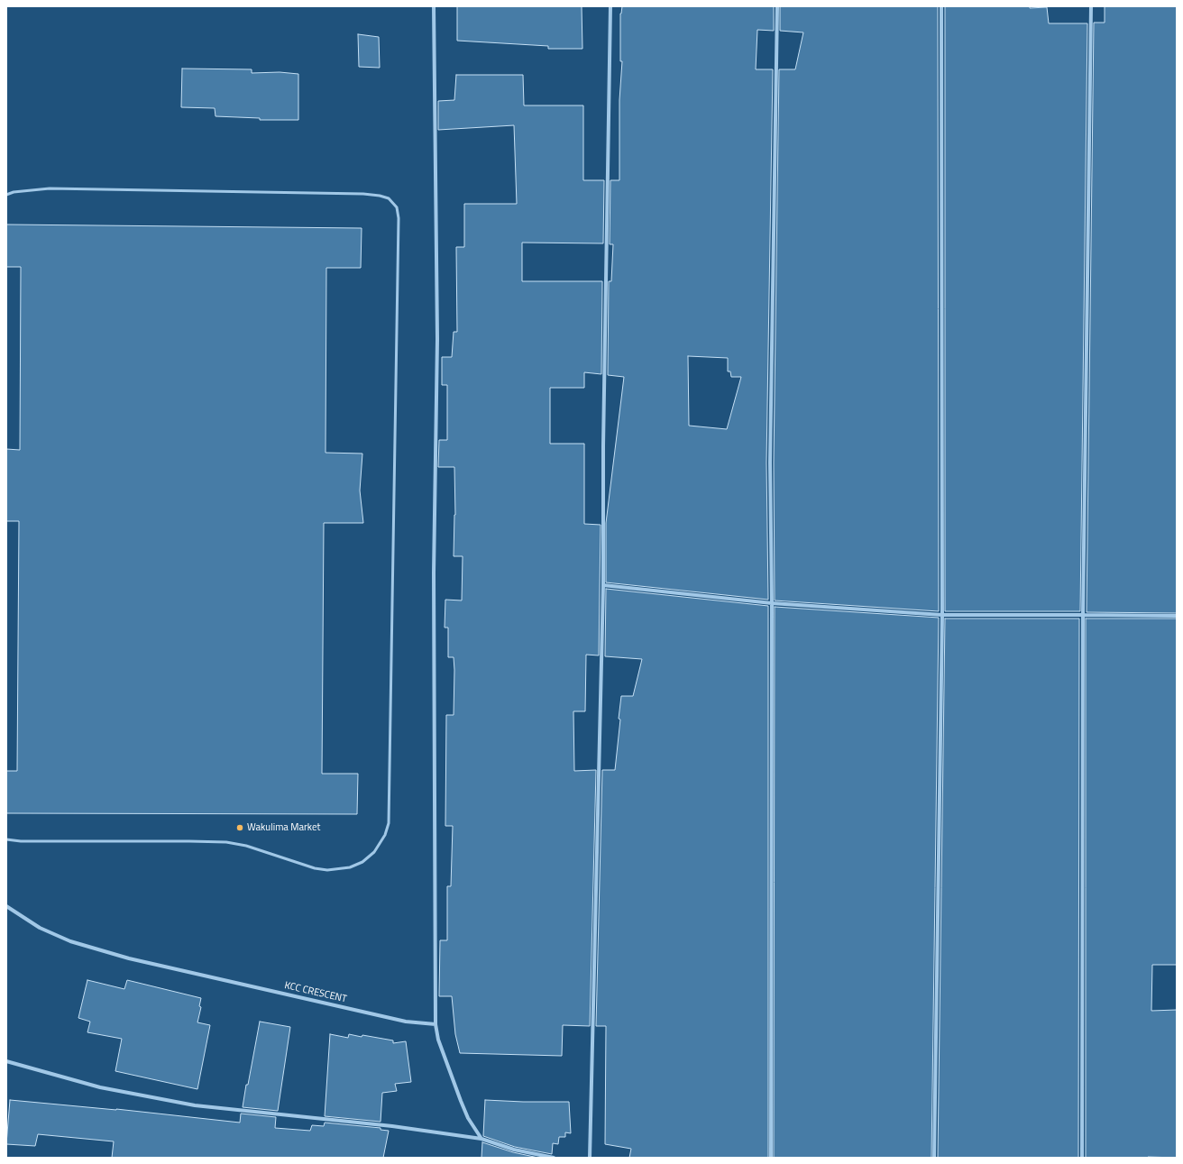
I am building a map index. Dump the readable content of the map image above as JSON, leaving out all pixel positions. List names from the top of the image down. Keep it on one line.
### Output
{"streets":{"street":["KCC CRESCENT"]},"places":["Wakulima Market"]}
